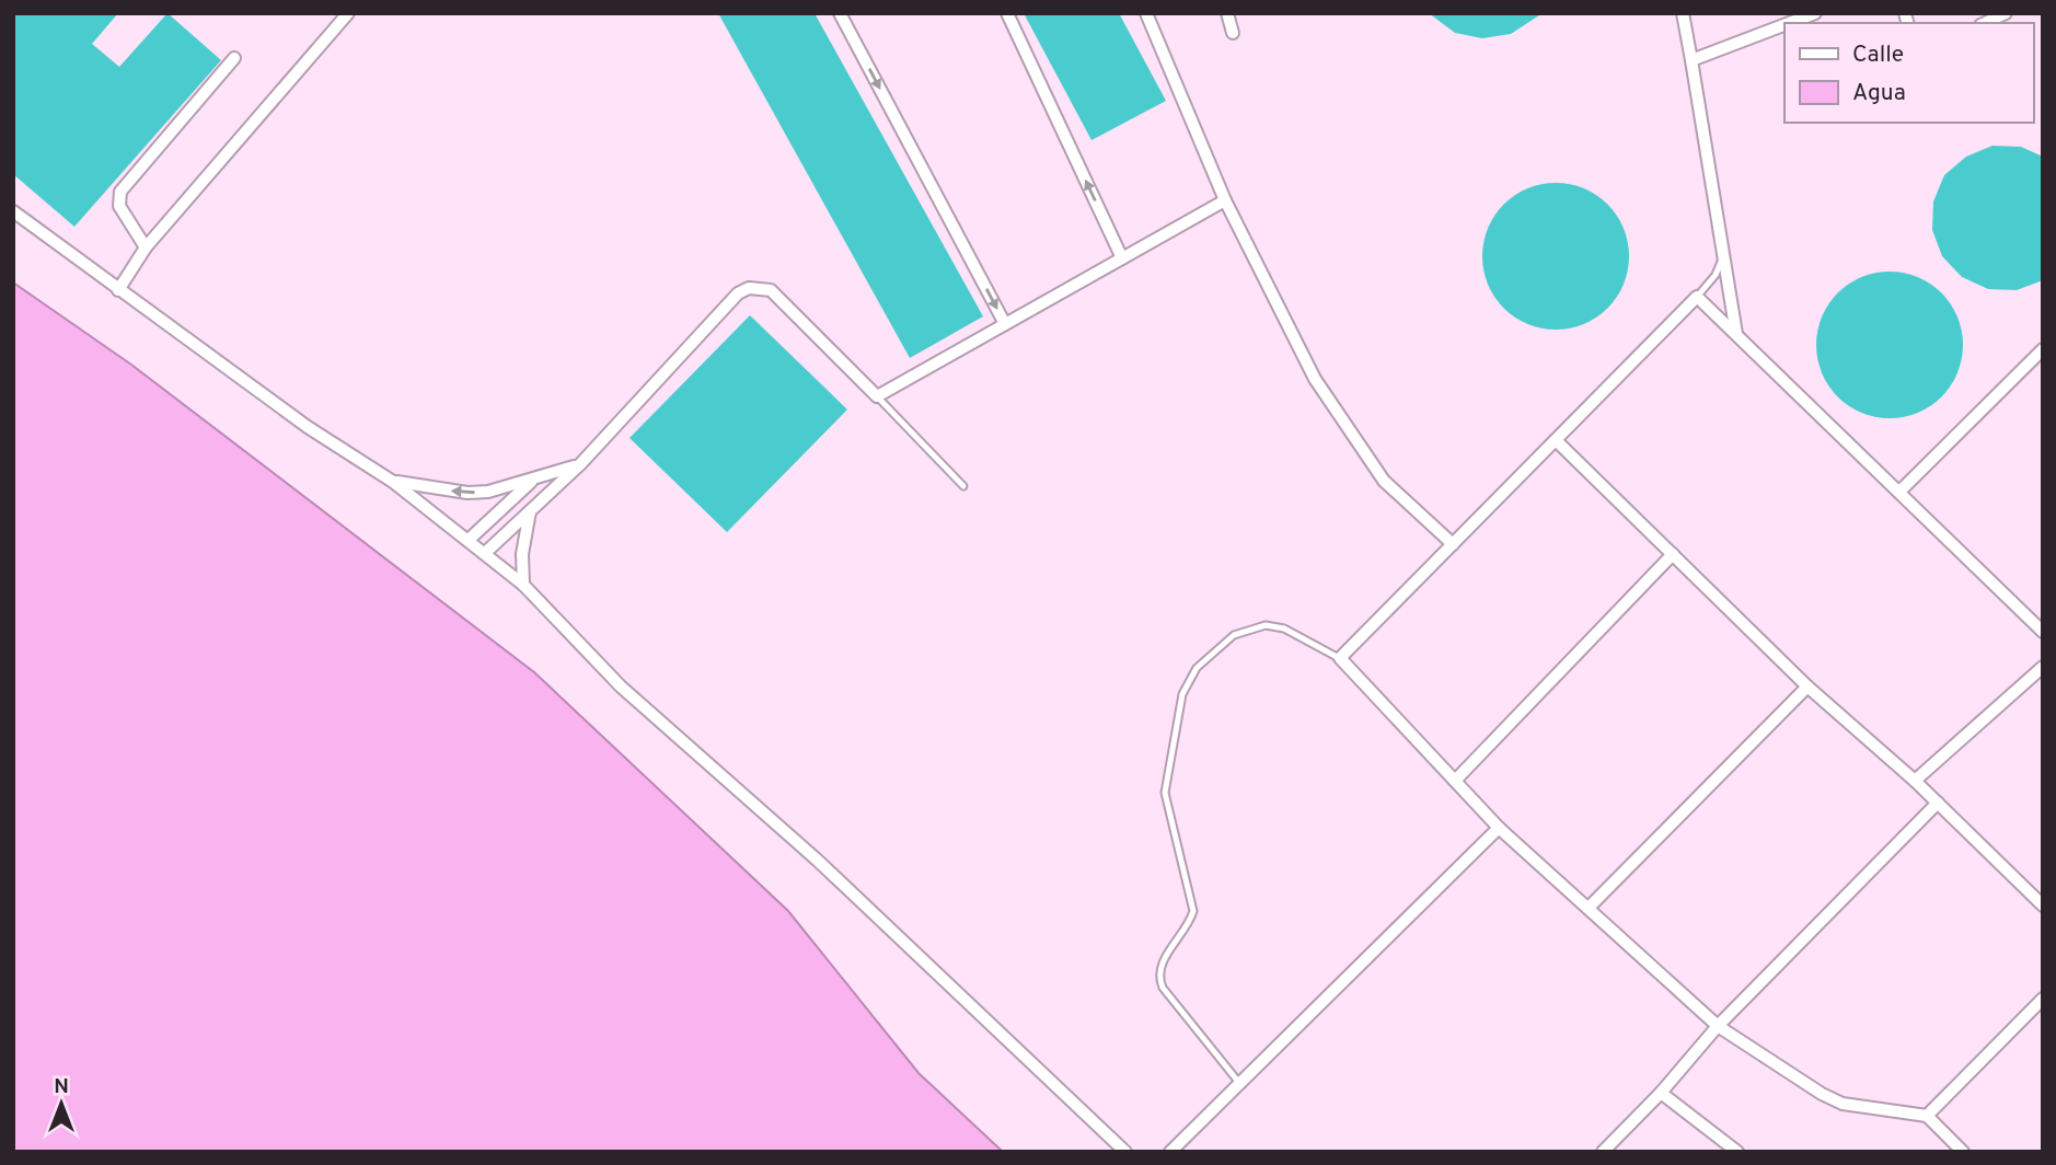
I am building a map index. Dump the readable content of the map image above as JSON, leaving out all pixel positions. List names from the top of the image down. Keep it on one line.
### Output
{"legend":["Calle","Agua"],"north":"top"}
